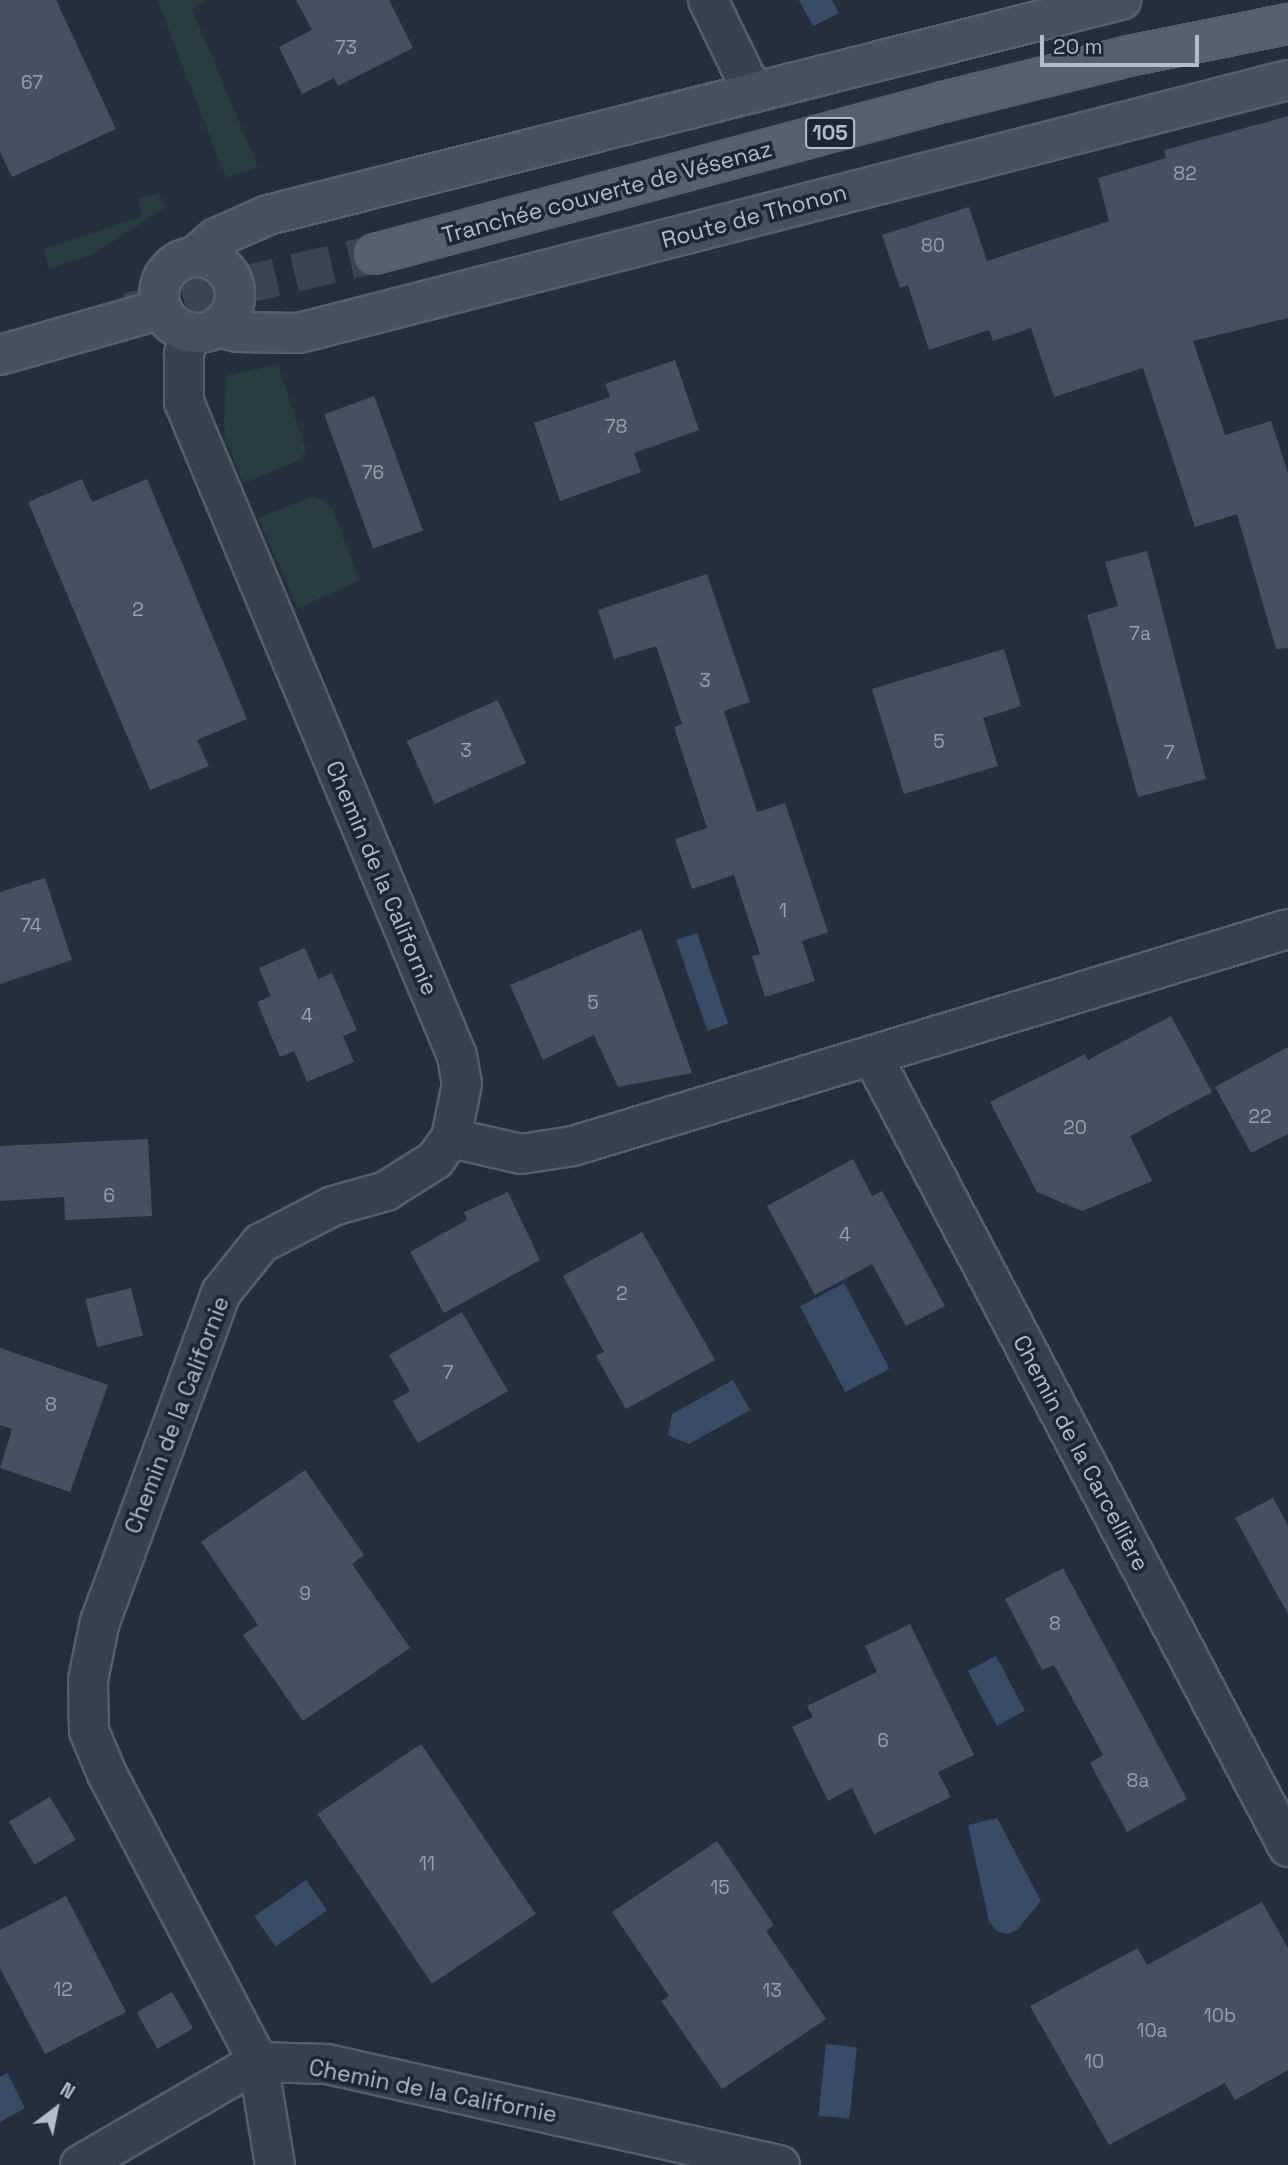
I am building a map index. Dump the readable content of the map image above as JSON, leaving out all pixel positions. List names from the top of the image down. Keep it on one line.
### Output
{"streets":{"main road":["105","Tranchée couverte de Vésenaz"],"street":["Route de Thonon","Chemin de la Californie","Chemin de la Carcellière"]},"crossings":[["Route de Thonon","Chemin de la Californie"]],"house_numbers":["73","67","82","80","78","76","2","7a","3","5","3","7","1","74","5","4","22","20","6","4","2","7","8","9","8","6","8a","11","15","12","13","10b","10a","10"],"scale_bar":"20 m","north":"top right"}
